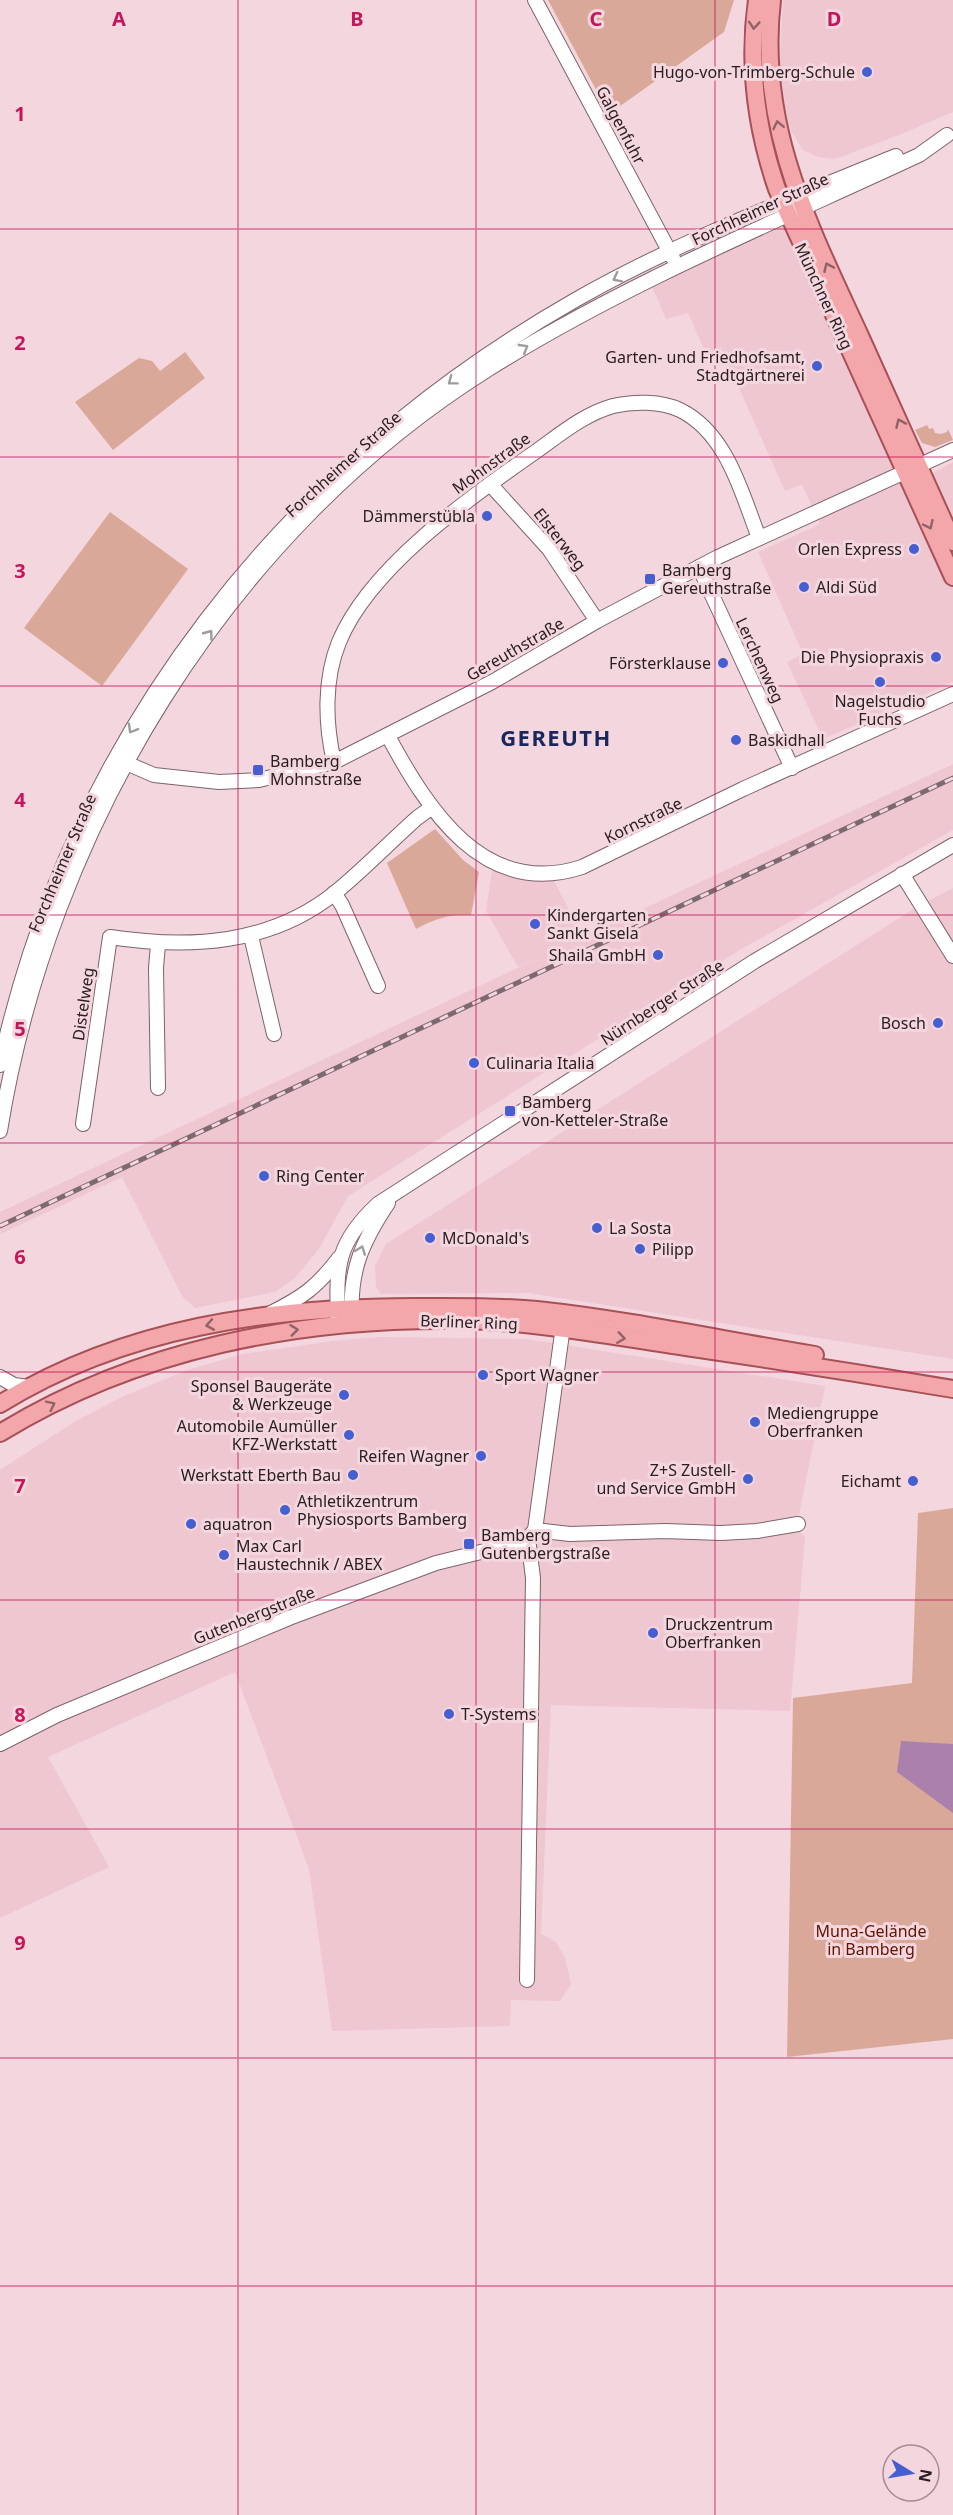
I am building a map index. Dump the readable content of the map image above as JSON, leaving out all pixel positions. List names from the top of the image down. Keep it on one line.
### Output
{"streets":{"main road":["Münchner Ring","Berliner Ring"],"street":["Galgenfuhr","Forchheimer Straße","Mohnstraße","Elsterweg","Gereuthstraße","Lerchenweg","Kornstraße","Nürnberger Straße","Distelweg","Gutenbergstraße"]},"crossings":[["Galgenfuhr","Forchheimer Straße"],["Forchheimer Straße","Münchner Ring"],["Forchheimer Straße","Gereuthstraße"],["Münchner Ring","Gereuthstraße"],["Mohnstraße","Elsterweg"],["Mohnstraße","Gereuthstraße"],["Elsterweg","Gereuthstraße"],["Gereuthstraße","Lerchenweg"],["Gereuthstraße","Kornstraße"],["Lerchenweg","Kornstraße"],["Kornstraße","Distelweg"],["Nürnberger Straße","Berliner Ring"]],"districts":["GEREUTH"],"parks":["Muna-Gelände in Bamberg"],"places":{"other":["Hugo-von-Trimberg-Schule","Garten- und Friedhofsamt, Stadtgärtnerei","Dämmerstübla","Orlen Express","Aldi Süd","Die Physiopraxis","Försterklause","Nagelstudio Fuchs","Baskidhall","Kindergarten Sankt Gisela","Shaila GmbH","Bosch","Culinaria Italia","Ring Center","La Sosta","McDonald's","Pilipp","Sport Wagner","Sponsel Baugeräte & Werkzeuge","Mediengruppe Oberfranken","Automobile Aumüller KFZ-Werkstatt","Reifen Wagner","Werkstatt Eberth Bau","Z+S Zustell- und Service GmbH","Eichamt","Athletikzentrum Physiosports Bamberg","aquatron","Max Carl Haustechnik / ABEX","Druckzentrum Oberfranken","T-Systems"],"transit":["Bamberg Gereuthstraße","Bamberg Mohnstraße","Bamberg von-Ketteler-Straße","Bamberg Gutenbergstraße"]},"north":"right","grid":{"columns":["A","B","C","D"],"rows":["1","2","3","4","5","6","7","8","9"]}}
